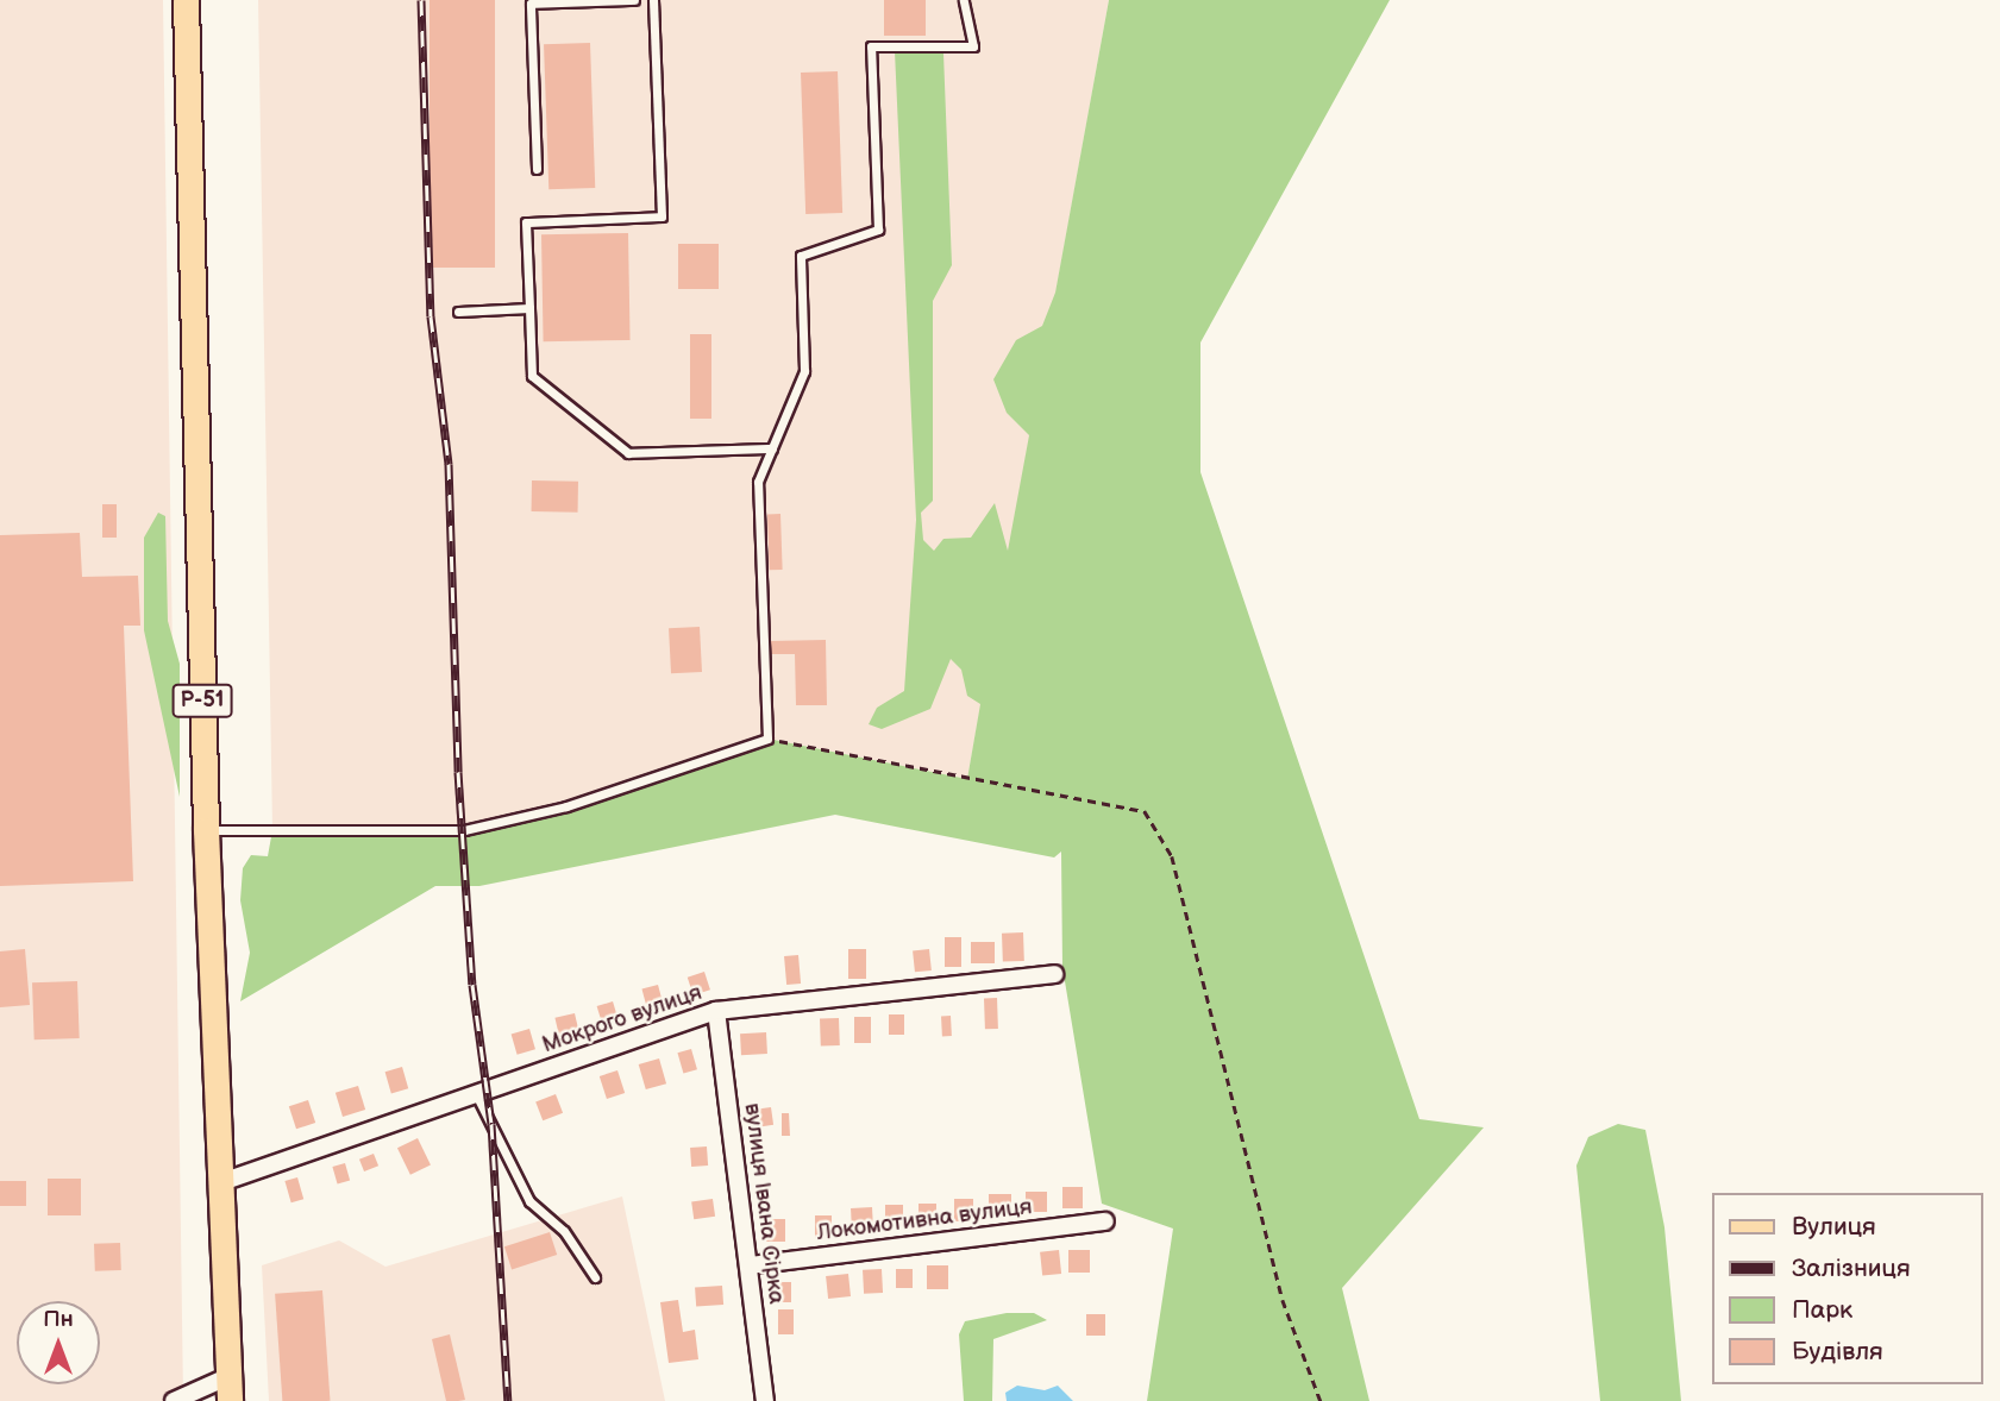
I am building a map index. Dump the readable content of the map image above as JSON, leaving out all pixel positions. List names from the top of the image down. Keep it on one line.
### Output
{"streets":{"main road":["Р-51"],"street":["Мокрого вулиця","вулиця Івана Сірка","Локомотивна вулиця"]},"crossings":[["Р-51","Мокрого вулиця"],["Мокрого вулиця","вулиця Івана Сірка"],["вулиця Івана Сірка","Локомотивна вулиця"]],"legend":["Вулиця","Залізниця","Парк","Будівля"],"north":"top"}
